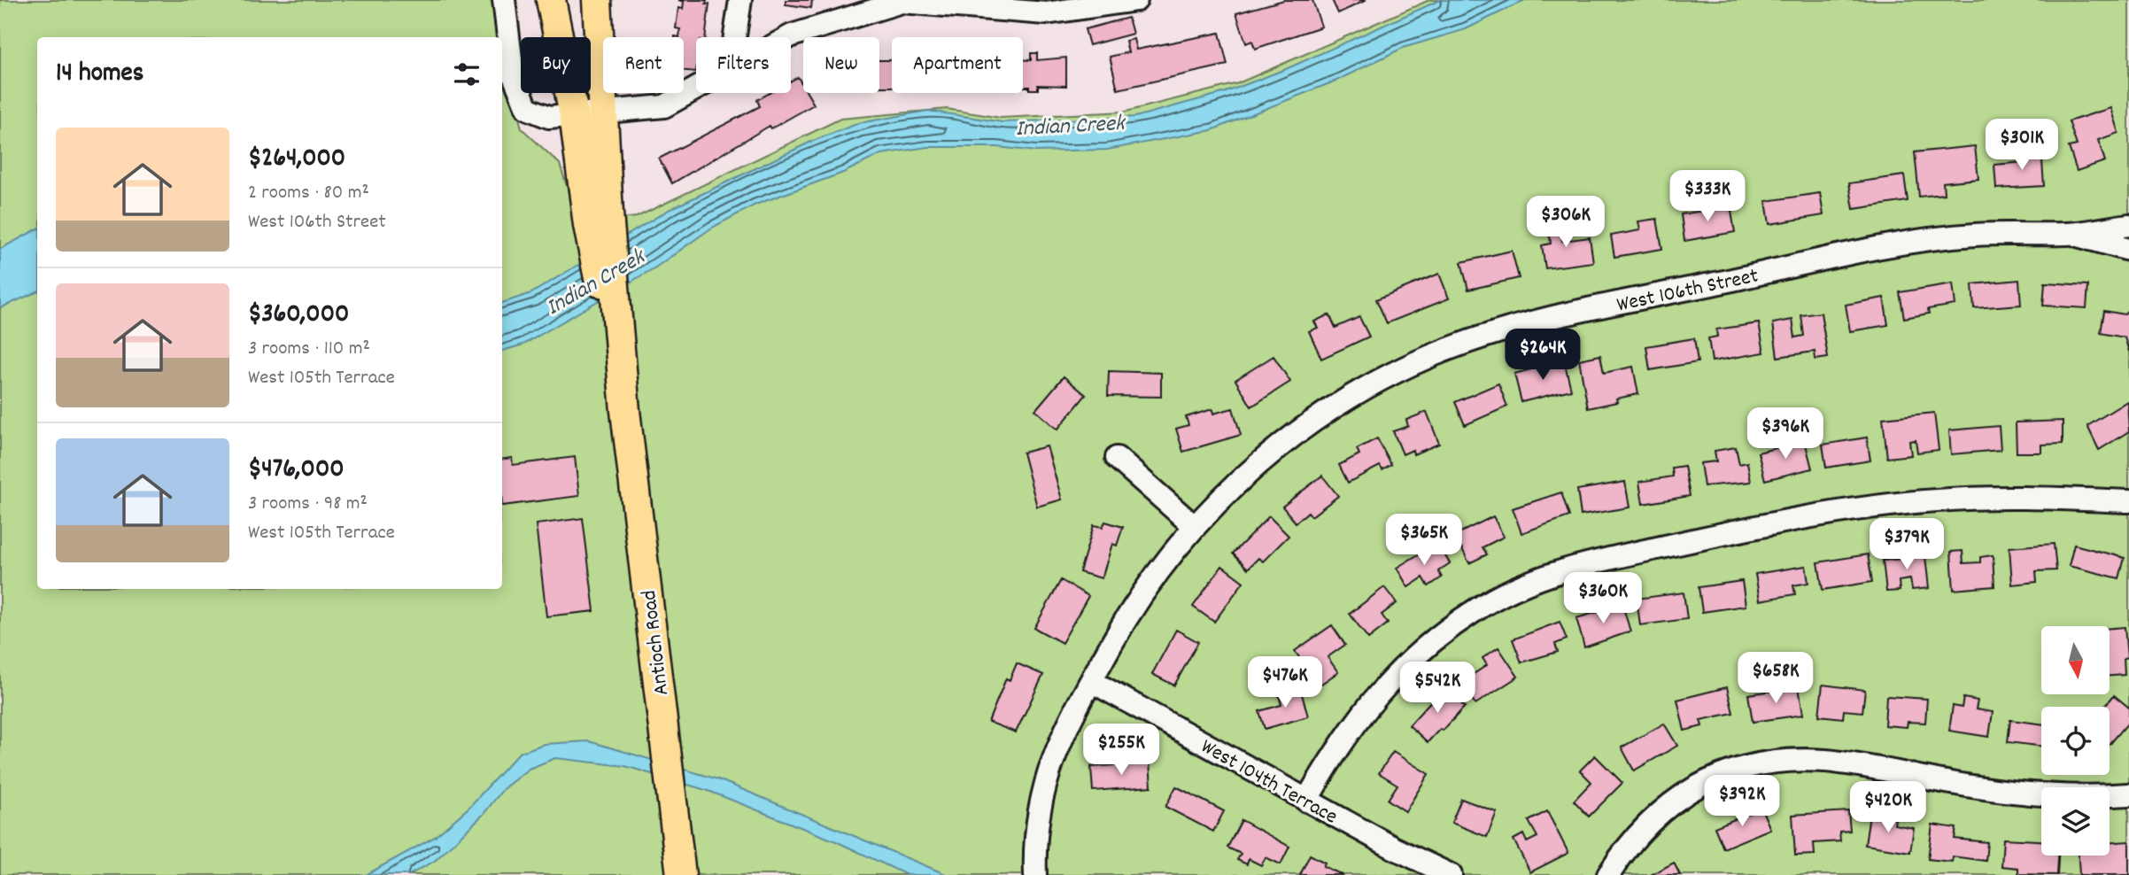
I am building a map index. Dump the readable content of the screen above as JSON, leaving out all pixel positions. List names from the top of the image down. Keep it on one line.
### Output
{"streets":{"main road":["Antioch Road"],"street":["West 106th Street","West 104th Terrace"]},"crossings":[["West 106th Street","West 104th Terrace"]],"water":["Indian Creek"],"north":"bottom","page":{"chip":["Buy","Rent","Filters","New","Apartment"],"heading":"14 homes","list":[{"name":"$264,000","note":"2 rooms · 80 m² · West 106th Street"},{"name":"$360,000","note":"3 rooms · 110 m² · West 105th Terrace"},{"name":"$476,000","note":"3 rooms · 98 m² · West 105th Terrace"}],"price":["$301K","$333K","$306K","$264K","$396K","$365K","$379K","$360K","$658K","$476K","$542K","$255K","$392K","$420K"]}}
